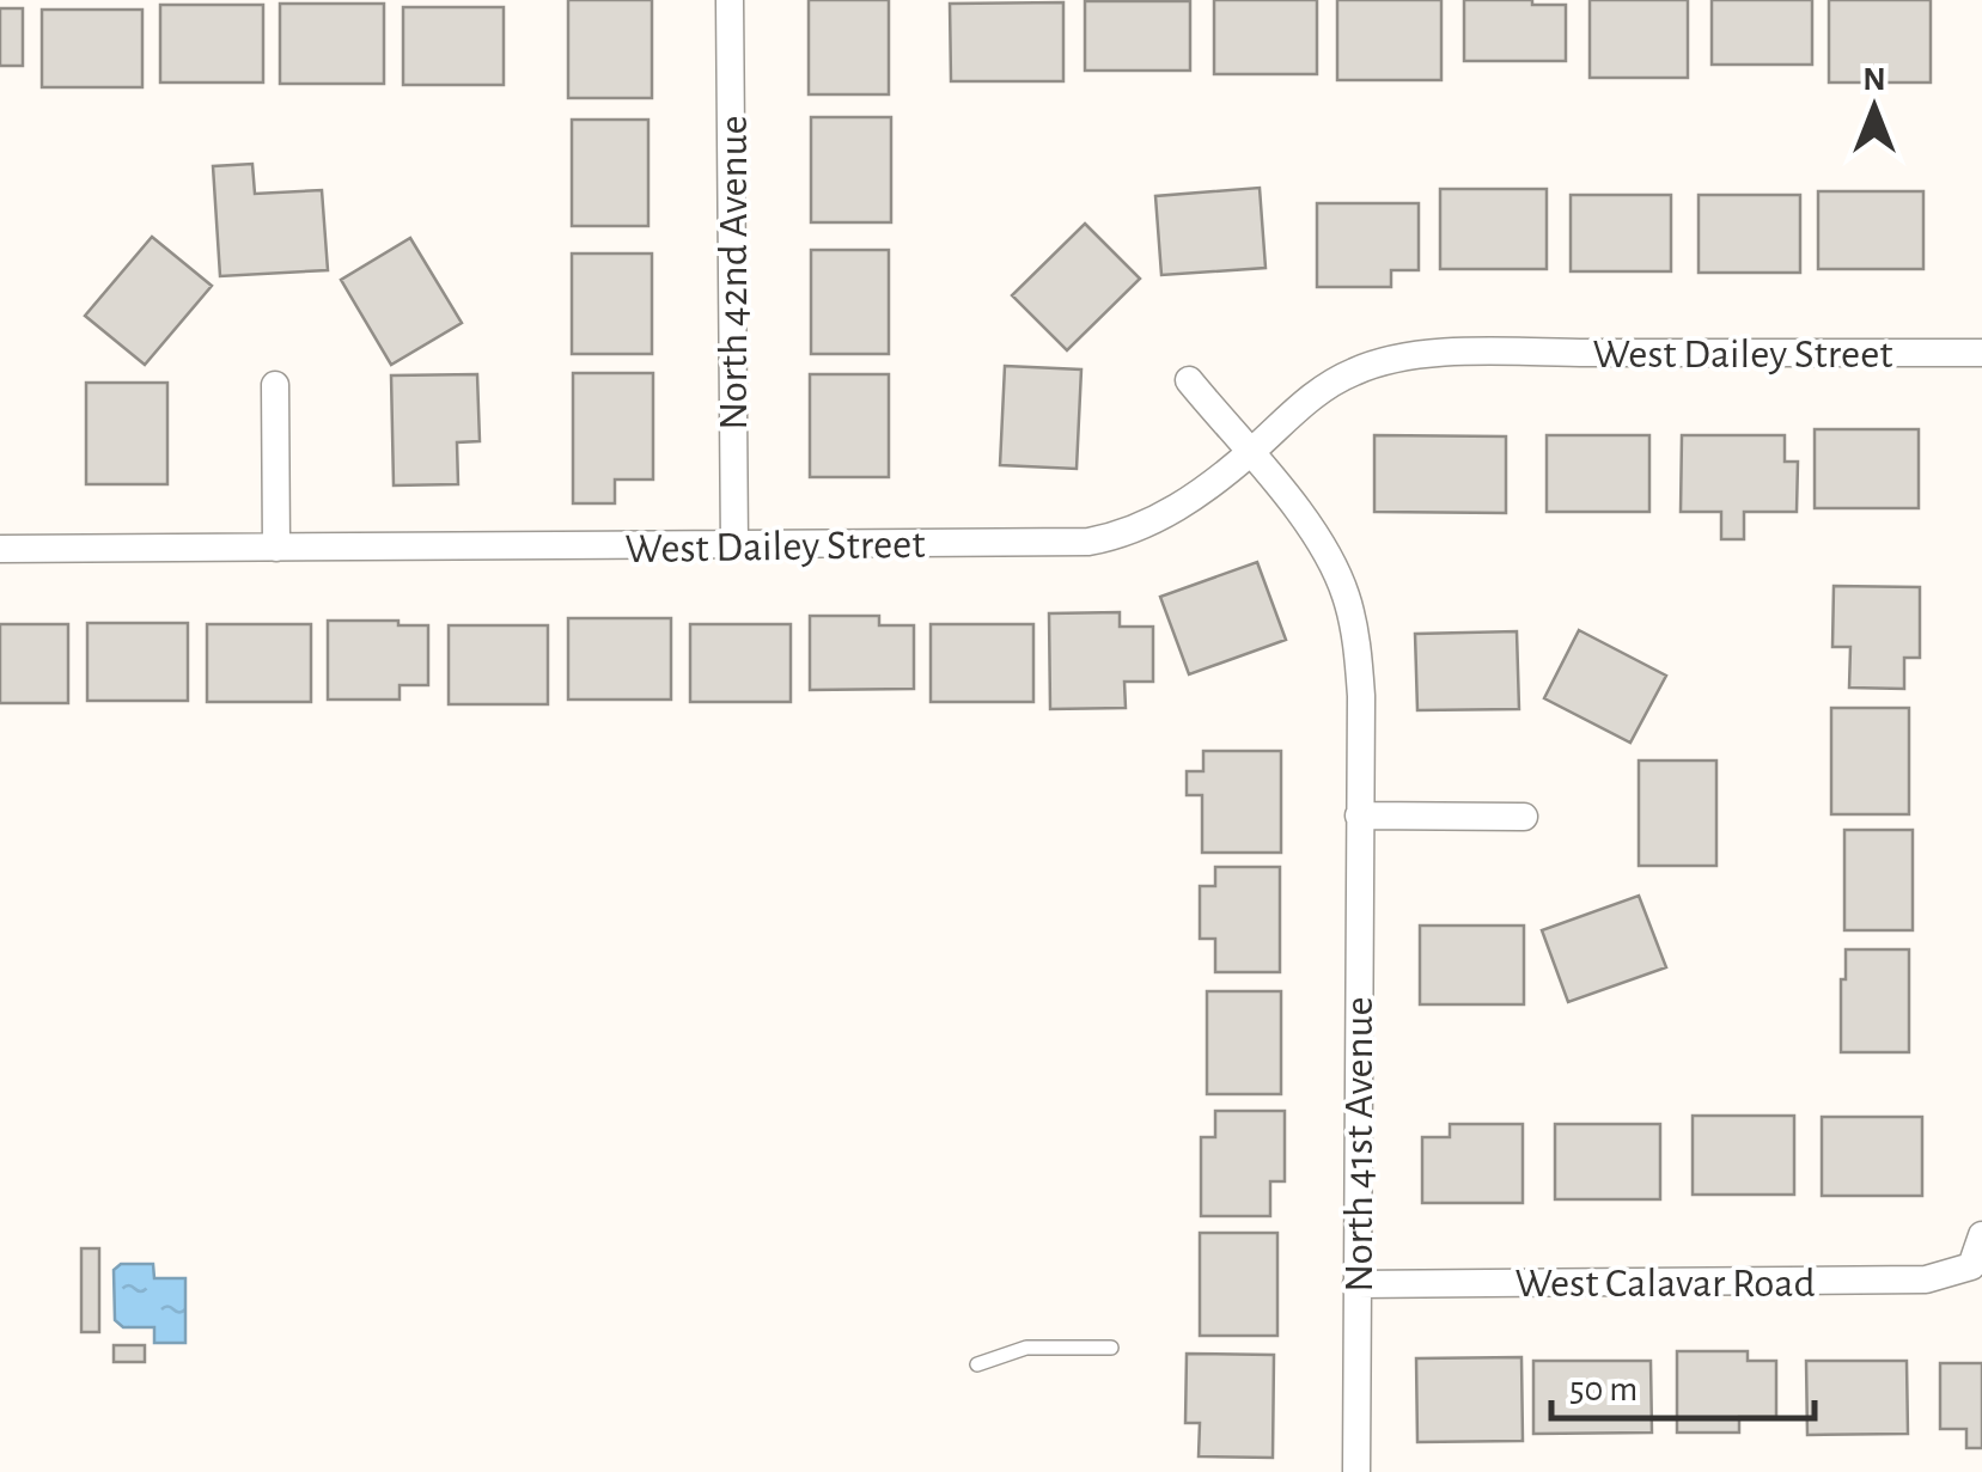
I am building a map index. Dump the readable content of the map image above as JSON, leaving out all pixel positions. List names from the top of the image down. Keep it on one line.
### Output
{"streets":{"street":["North 42nd Avenue","West Dailey Street","North 41st Avenue","West Calavar Road"]},"crossings":[["North 42nd Avenue","West Dailey Street"],["West Dailey Street","North 41st Avenue"],["North 41st Avenue","West Calavar Road"]],"scale_bar":"50 m","north":"top"}
